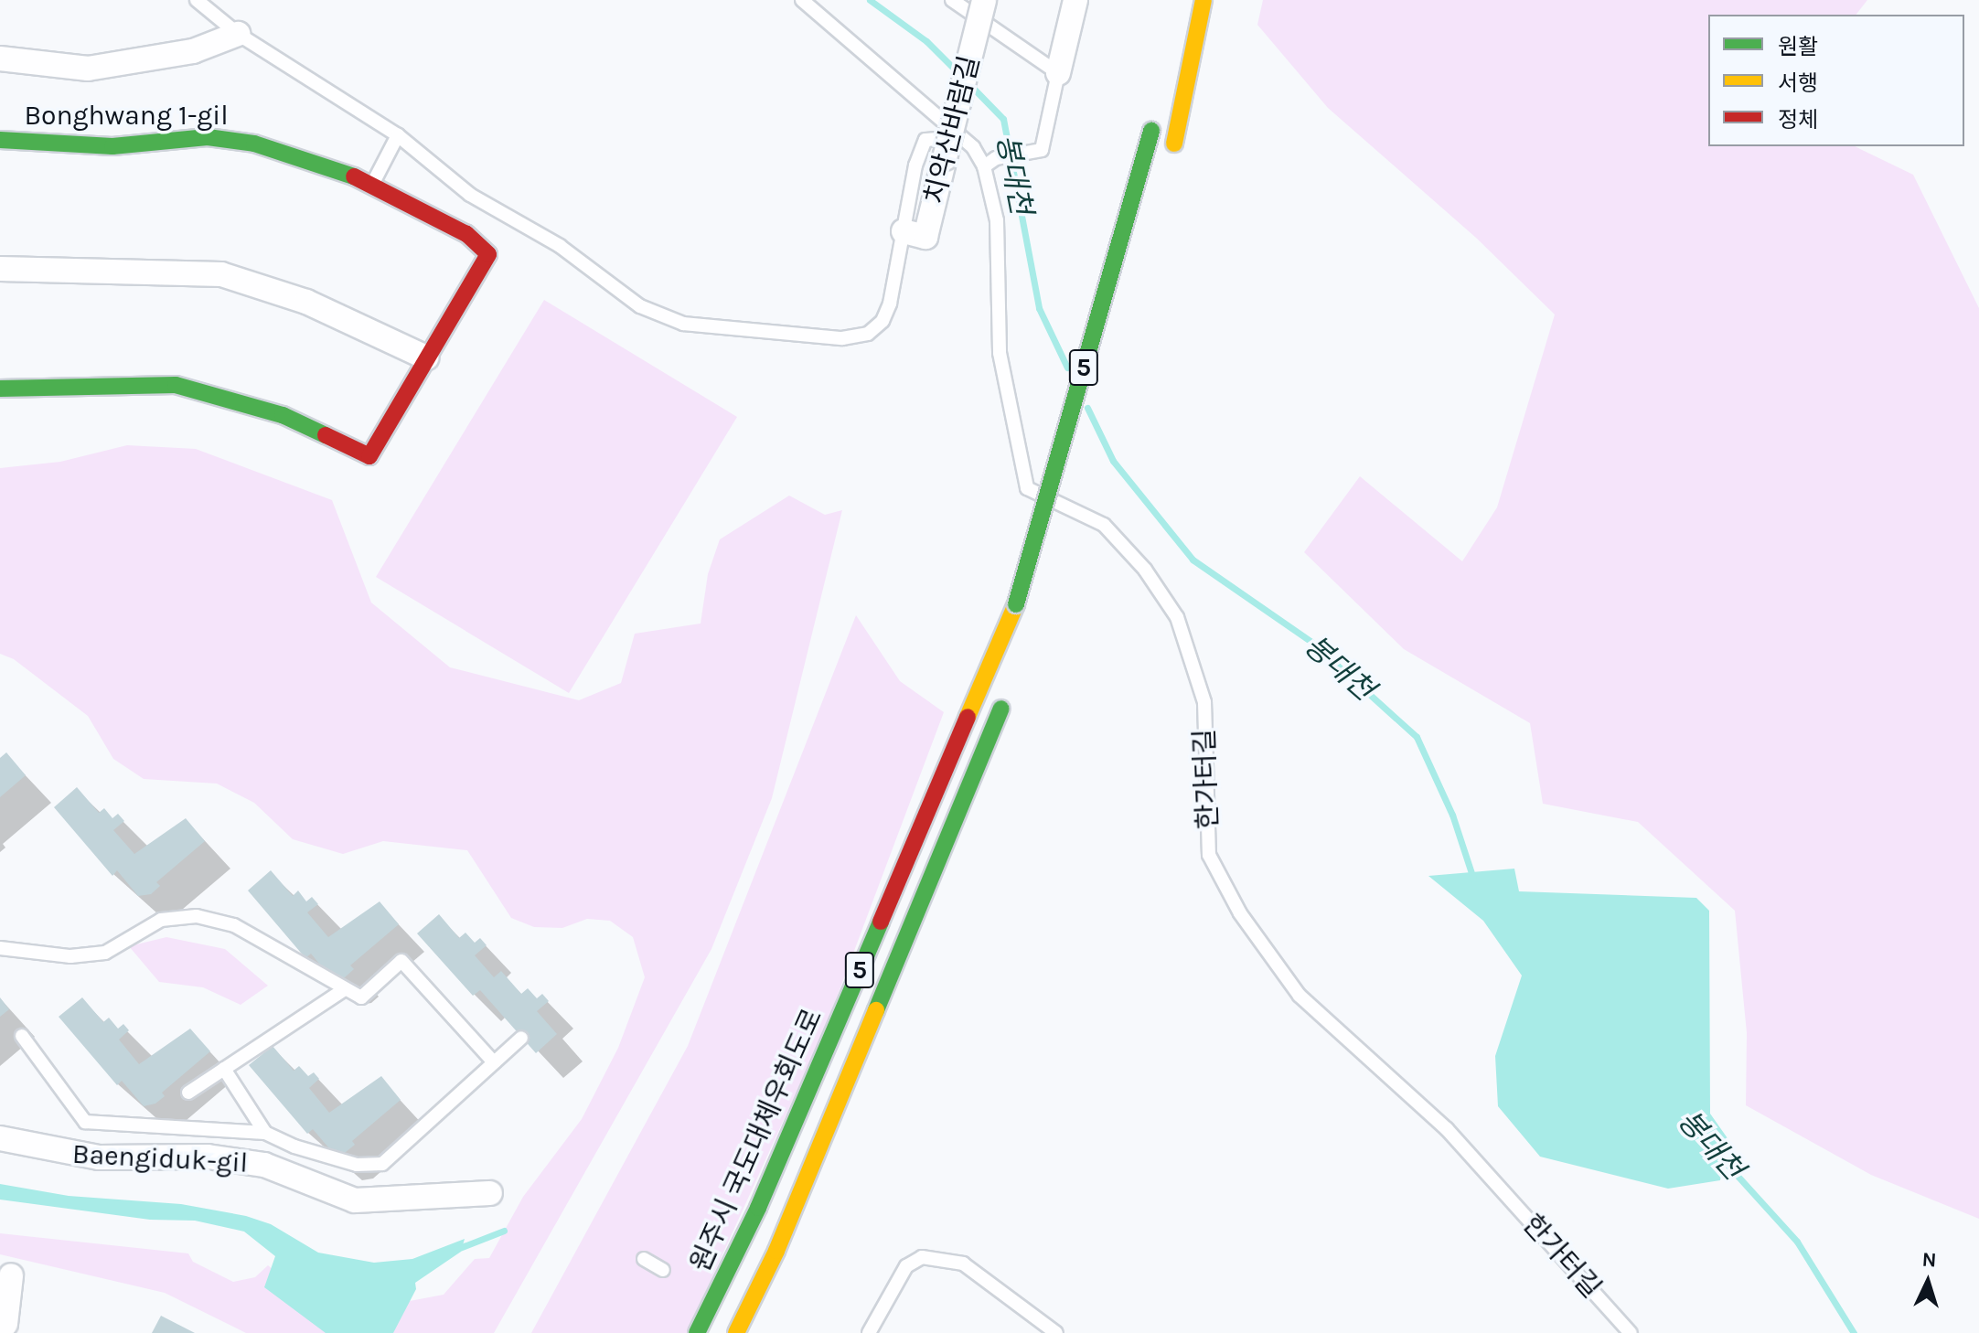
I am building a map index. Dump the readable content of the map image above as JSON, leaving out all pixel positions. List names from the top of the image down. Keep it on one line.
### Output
{"streets":{"main road":["Bonghwang 1-gil","5","원주시 국도대체우회도로"],"street":["치악산바람길","Baengiduk-gil"],"lane":["한가터길"]},"water":["봉대천"],"legend":["원활","서행","정체"],"north":"top"}
